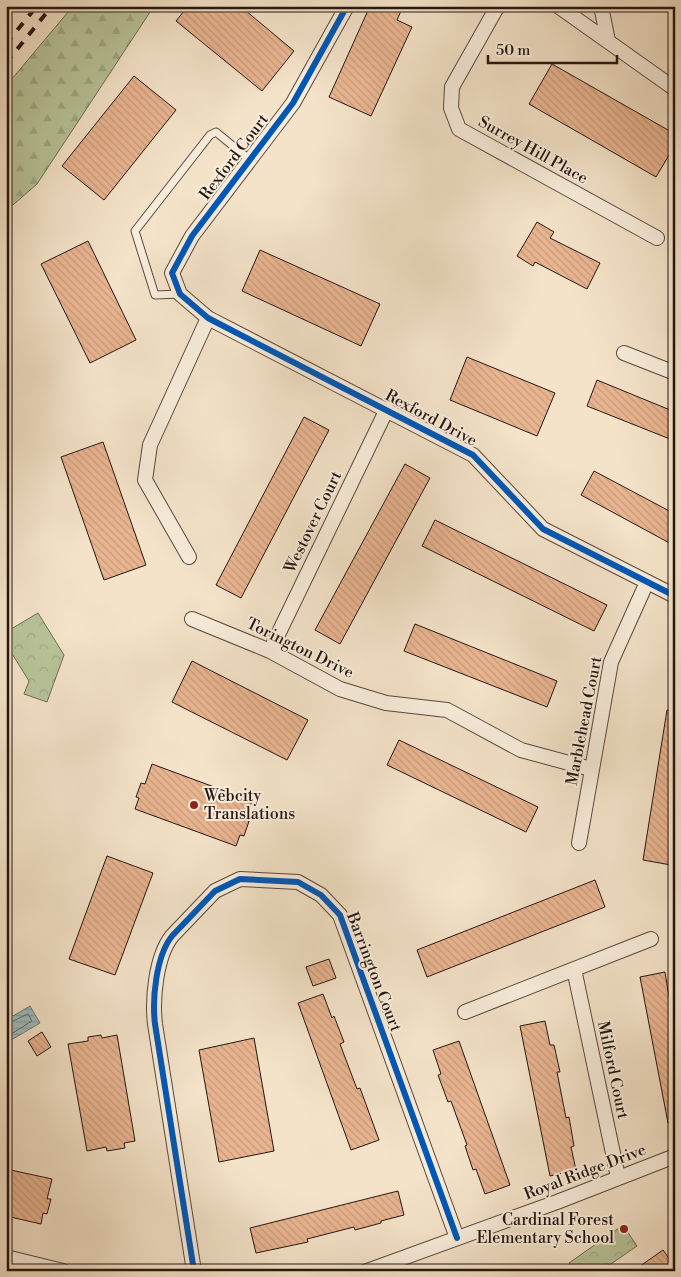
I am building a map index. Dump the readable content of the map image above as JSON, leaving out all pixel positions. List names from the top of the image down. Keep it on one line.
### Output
{"streets":{"street":["Surrey Hill Place","Rexford Court","Rexford Drive","Westover Court","Torington Drive","Marblehead Court","Barrington Court","Milford Court","Royal Ridge Drive"]},"crossings":[["Rexford Drive","Westover Court"],["Rexford Drive","Marblehead Court"],["Westover Court","Torington Drive"],["Torington Drive","Marblehead Court"],["Barrington Court","Royal Ridge Drive"],["Milford Court","Royal Ridge Drive"]],"places":["Webcity Translations","Cardinal Forest Elementary School"],"scale_bar":"50 m"}
